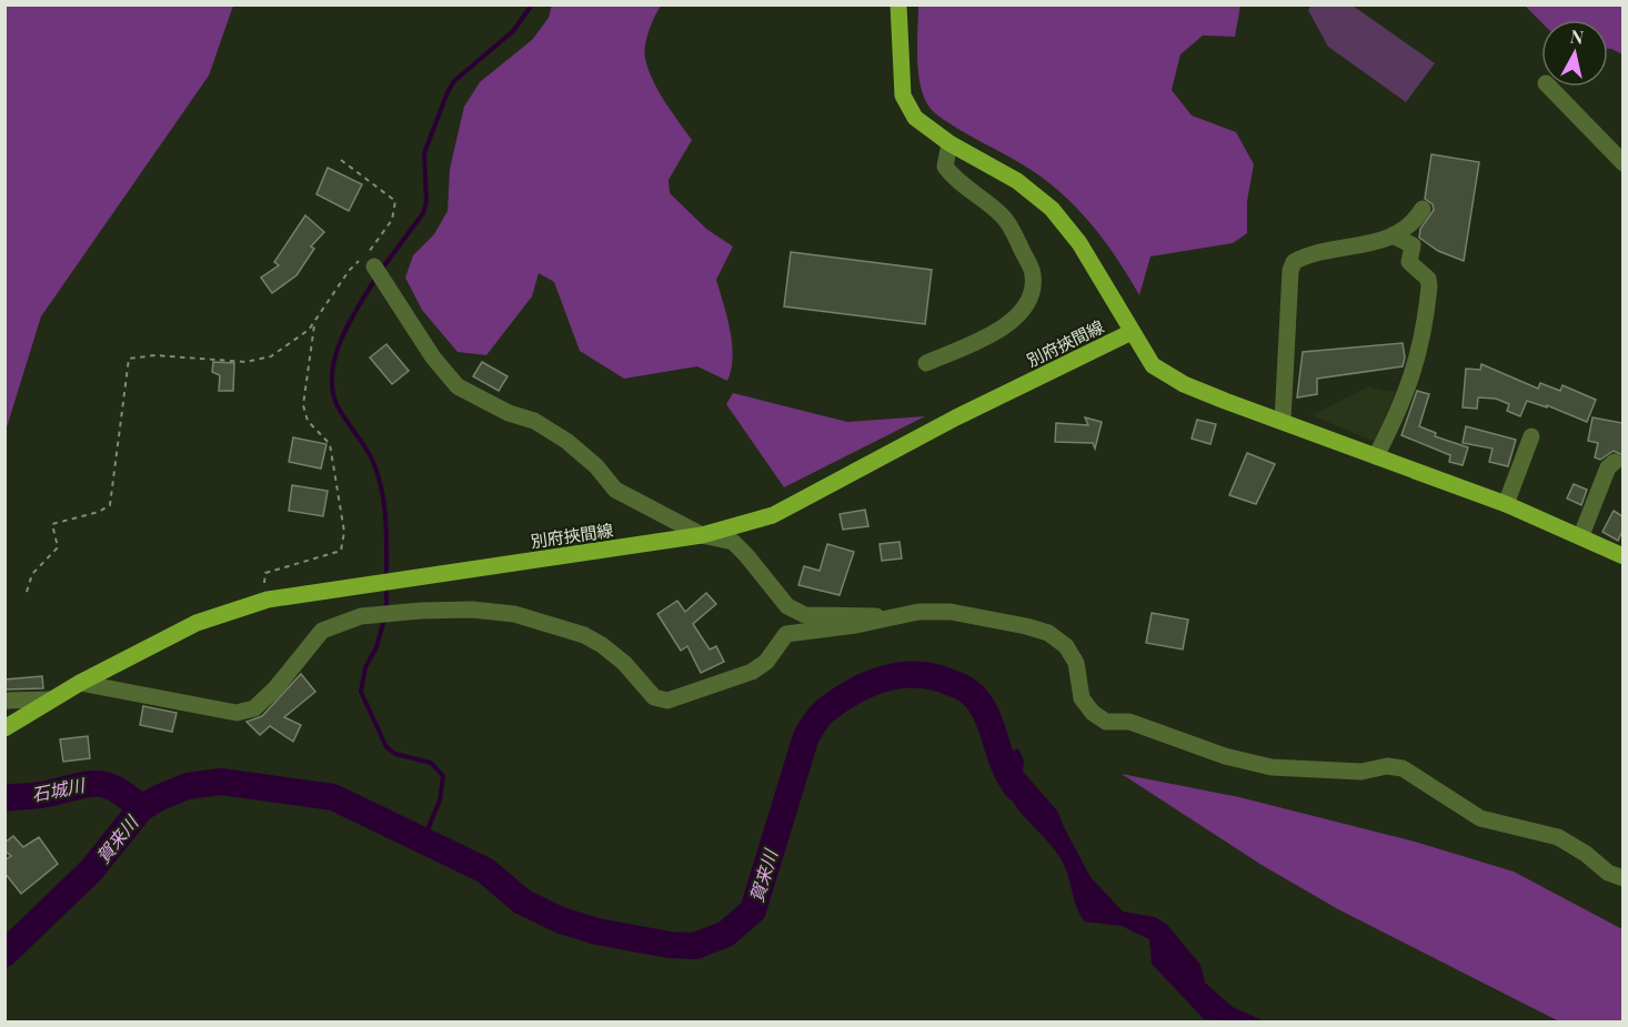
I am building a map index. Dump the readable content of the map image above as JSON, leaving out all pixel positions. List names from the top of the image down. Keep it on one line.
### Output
{"streets":{"main road":["別府挾間線"]},"water":["石城川","賀来川"],"north":"top"}
